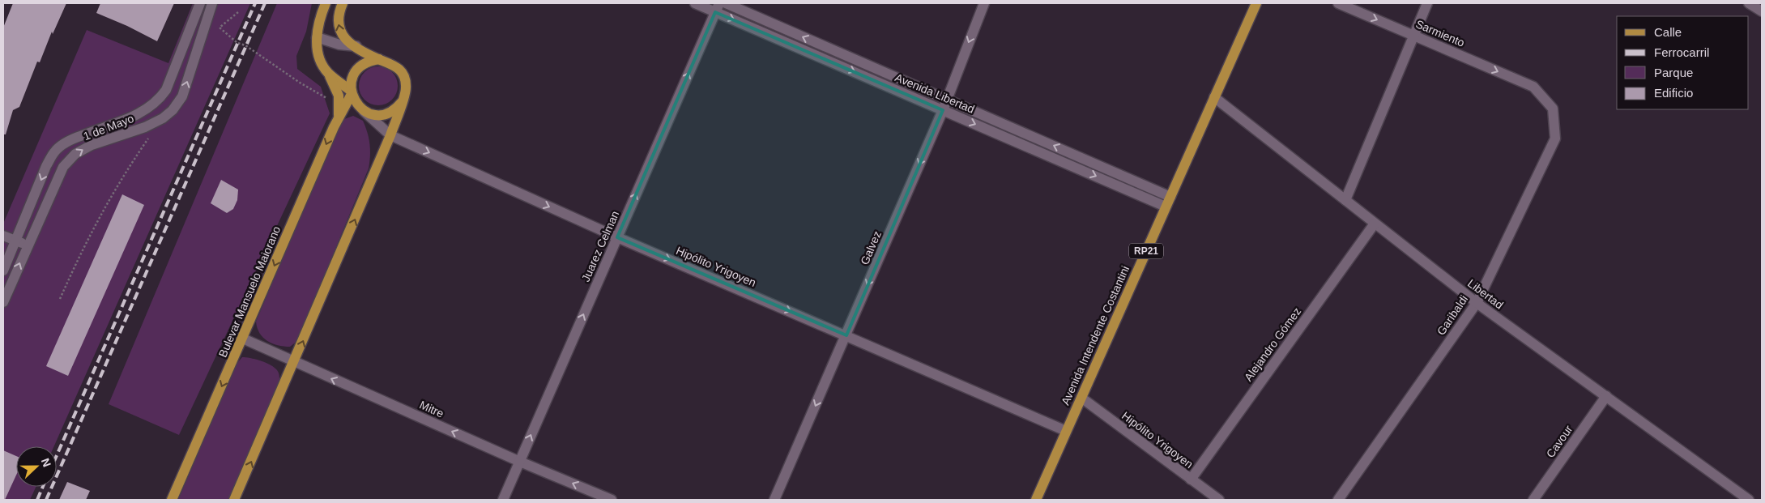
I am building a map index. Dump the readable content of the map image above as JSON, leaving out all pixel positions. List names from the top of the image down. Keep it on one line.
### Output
{"streets":{"main road":["RP21","Bulevar Mansuelo Maiorano","Avenida Intendente Costantini"],"street":["Sarmiento","Avenida Libertad","1 de Mayo","Juarez Celman","Galvez","Hipólito Yrigoyen","Libertad","Garibaldi","Alejandro Gómez","Mitre","Cavour"]},"crossings":[["Sarmiento","Garibaldi"],["Avenida Libertad","Juarez Celman"],["Avenida Libertad","Galvez"],["Avenida Libertad","Avenida Intendente Costantini"],["Juarez Celman","Hipólito Yrigoyen"],["Juarez Celman","Mitre"],["Galvez","Hipólito Yrigoyen"],["Hipólito Yrigoyen","Bulevar Mansuelo Maiorano"],["Hipólito Yrigoyen","Avenida Intendente Costantini"],["Hipólito Yrigoyen","Alejandro Gómez"],["Bulevar Mansuelo Maiorano","Mitre"],["Libertad","Garibaldi"],["Libertad","Avenida Intendente Costantini"],["Libertad","Alejandro Gómez"],["Libertad","Cavour"]],"one_way":["Sarmiento","Juarez Celman","Galvez","Hipólito Yrigoyen","Mitre"],"legend":["Calle","Ferrocarril","Parque","Edificio"],"north":"right"}
